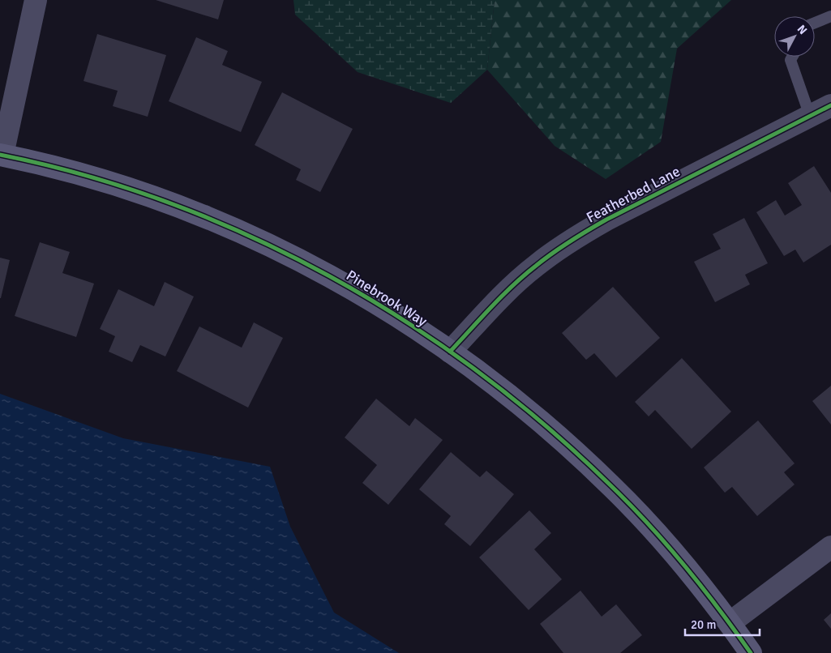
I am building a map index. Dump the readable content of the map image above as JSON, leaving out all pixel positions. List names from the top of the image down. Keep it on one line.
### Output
{"streets":{"street":["Featherbed Lane","Pinebrook Way"]},"crossings":[["Featherbed Lane","Pinebrook Way"]],"scale_bar":"20 m","north":"top right"}
